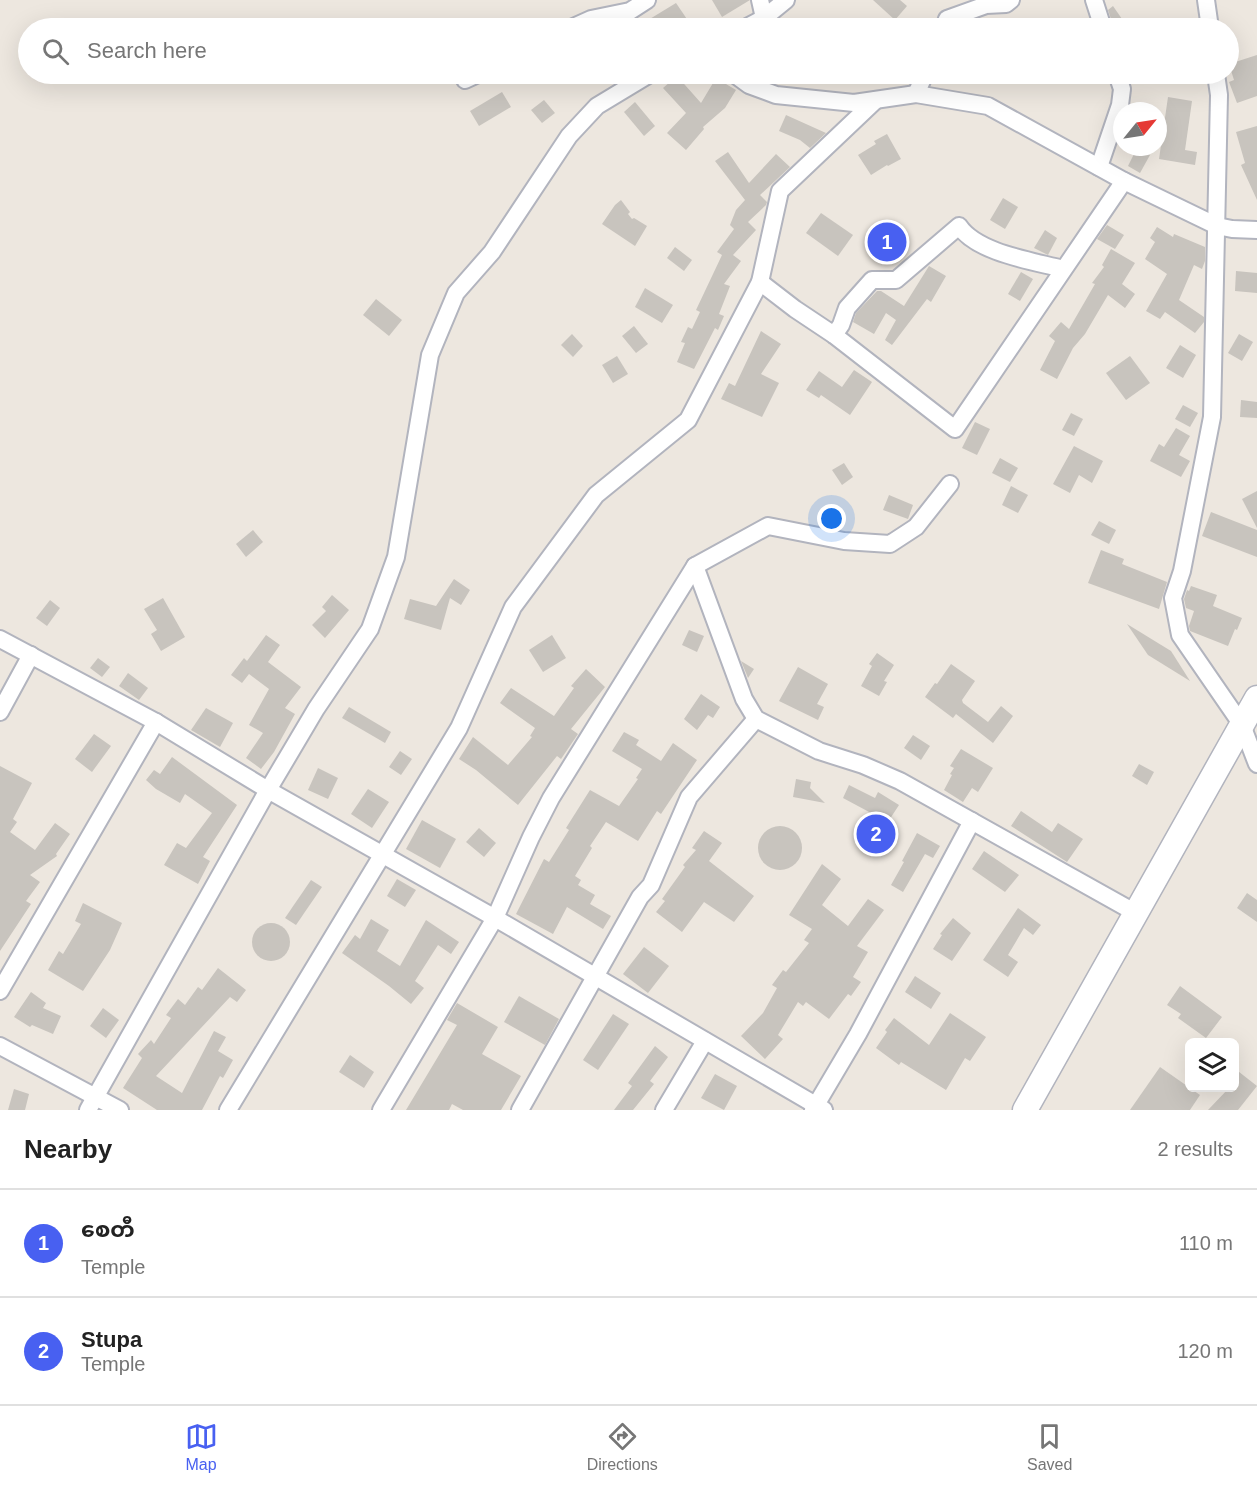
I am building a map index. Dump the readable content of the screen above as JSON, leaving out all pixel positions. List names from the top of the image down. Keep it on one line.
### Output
{"north":"top right","page":{"search":"Search here","pins":["1","2"],"heading":["Nearby","2 results"],"list":[{"mark":"1","name":"စေတီ","note":"Temple","value":"110 m"},{"mark":"2","name":"Stupa","note":"Temple","value":"120 m"}],"nav":["Map","Directions","Saved"]}}
